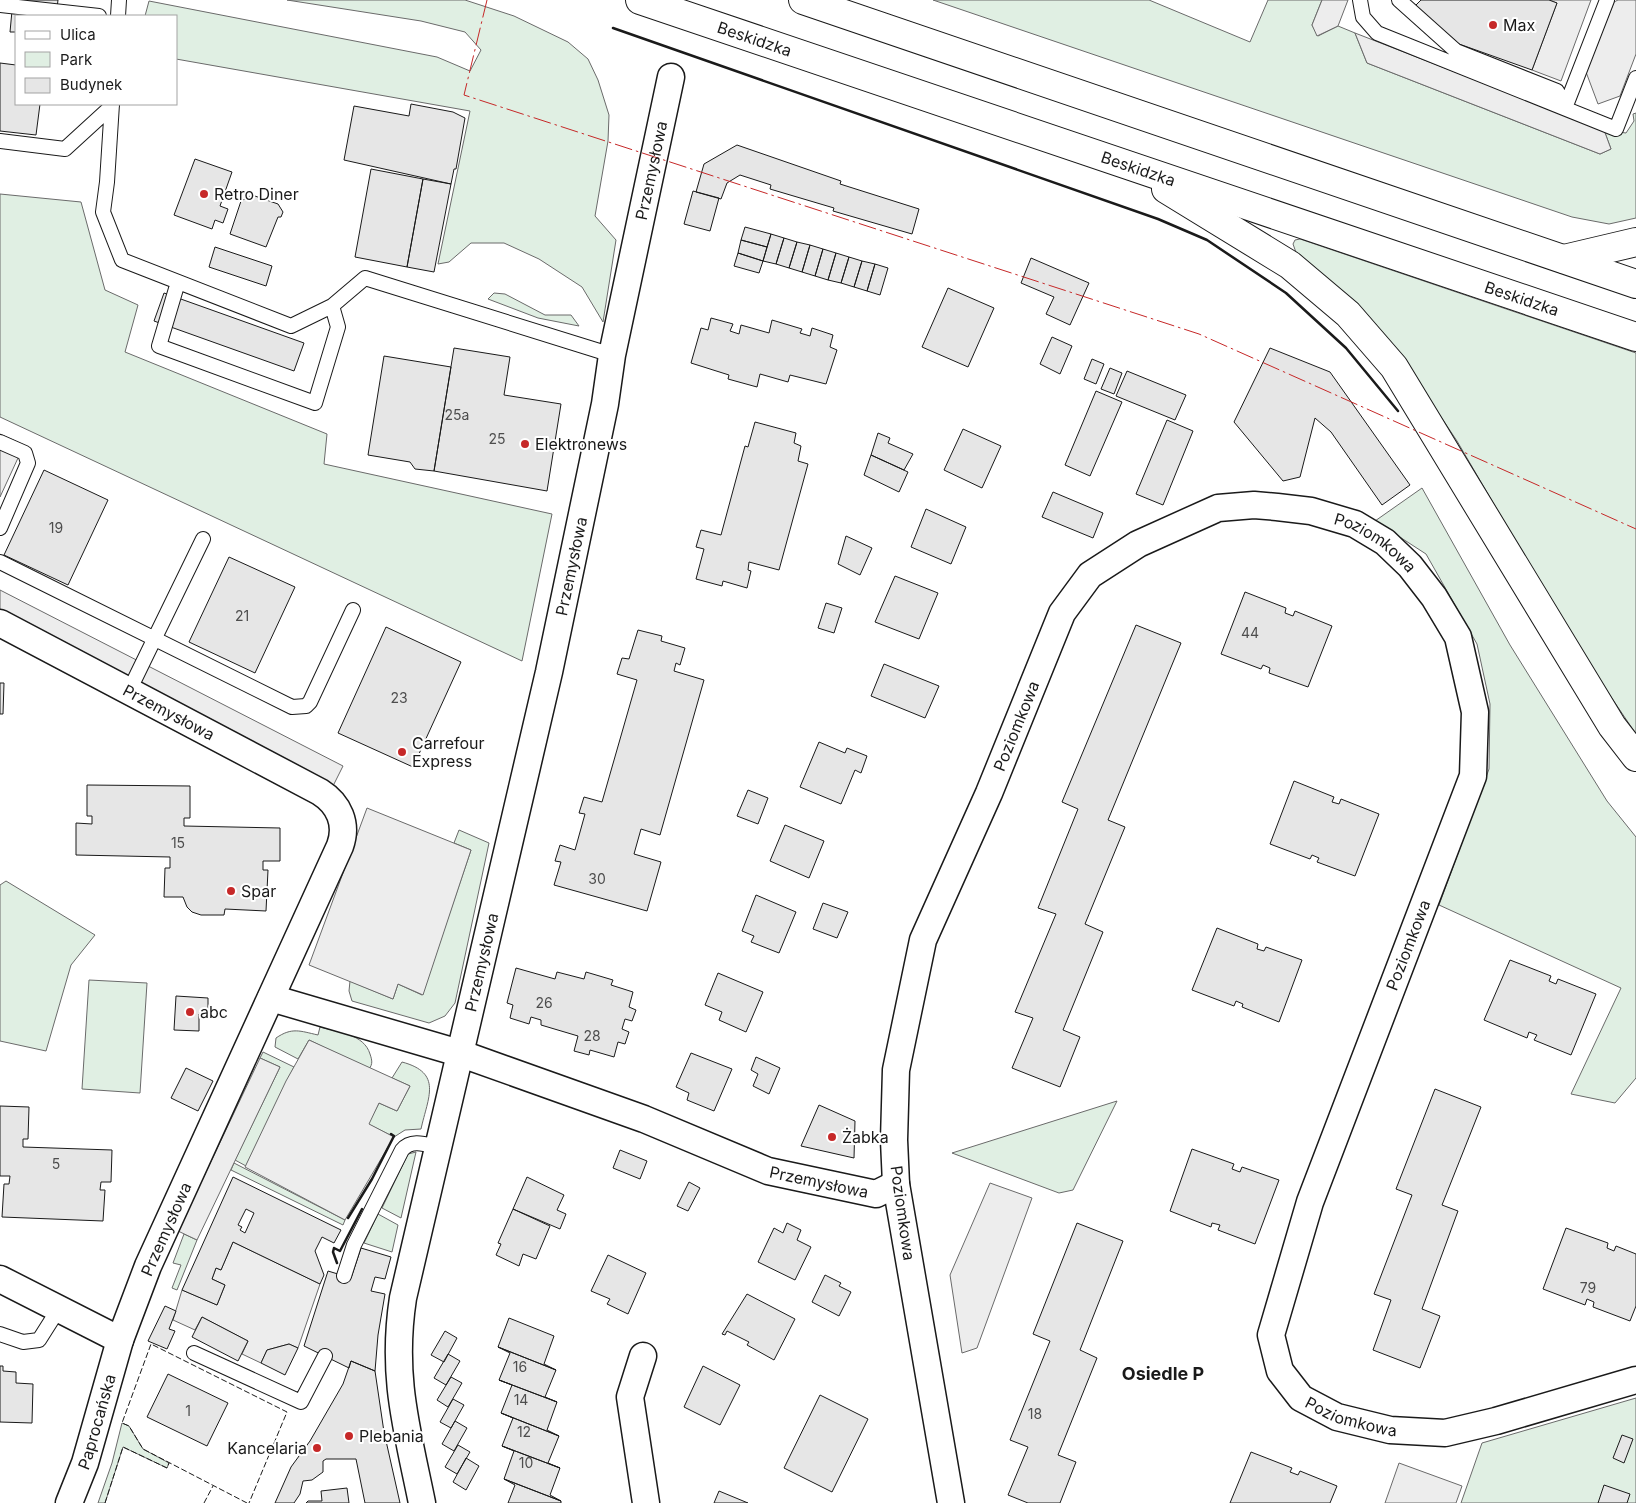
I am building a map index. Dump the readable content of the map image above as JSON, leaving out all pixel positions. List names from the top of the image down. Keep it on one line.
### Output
{"streets":{"main road":["Beskidzka"],"street":["Przemysłowa","Poziomkowa","Paprocańska"]},"crossings":[["Przemysłowa","Poziomkowa"],["Przemysłowa","Paprocańska"]],"districts":["Osiedle P"],"places":["Max","Retro Diner","Elektronews","Carrefour Express","Spar","abc","Żabka","Plebania","Kancelaria"],"house_numbers":["25a","25","19","21","44","23","15","30","26","28","5","79","16","14","1","18","12","10"],"legend":["Ulica","Park","Budynek"]}
